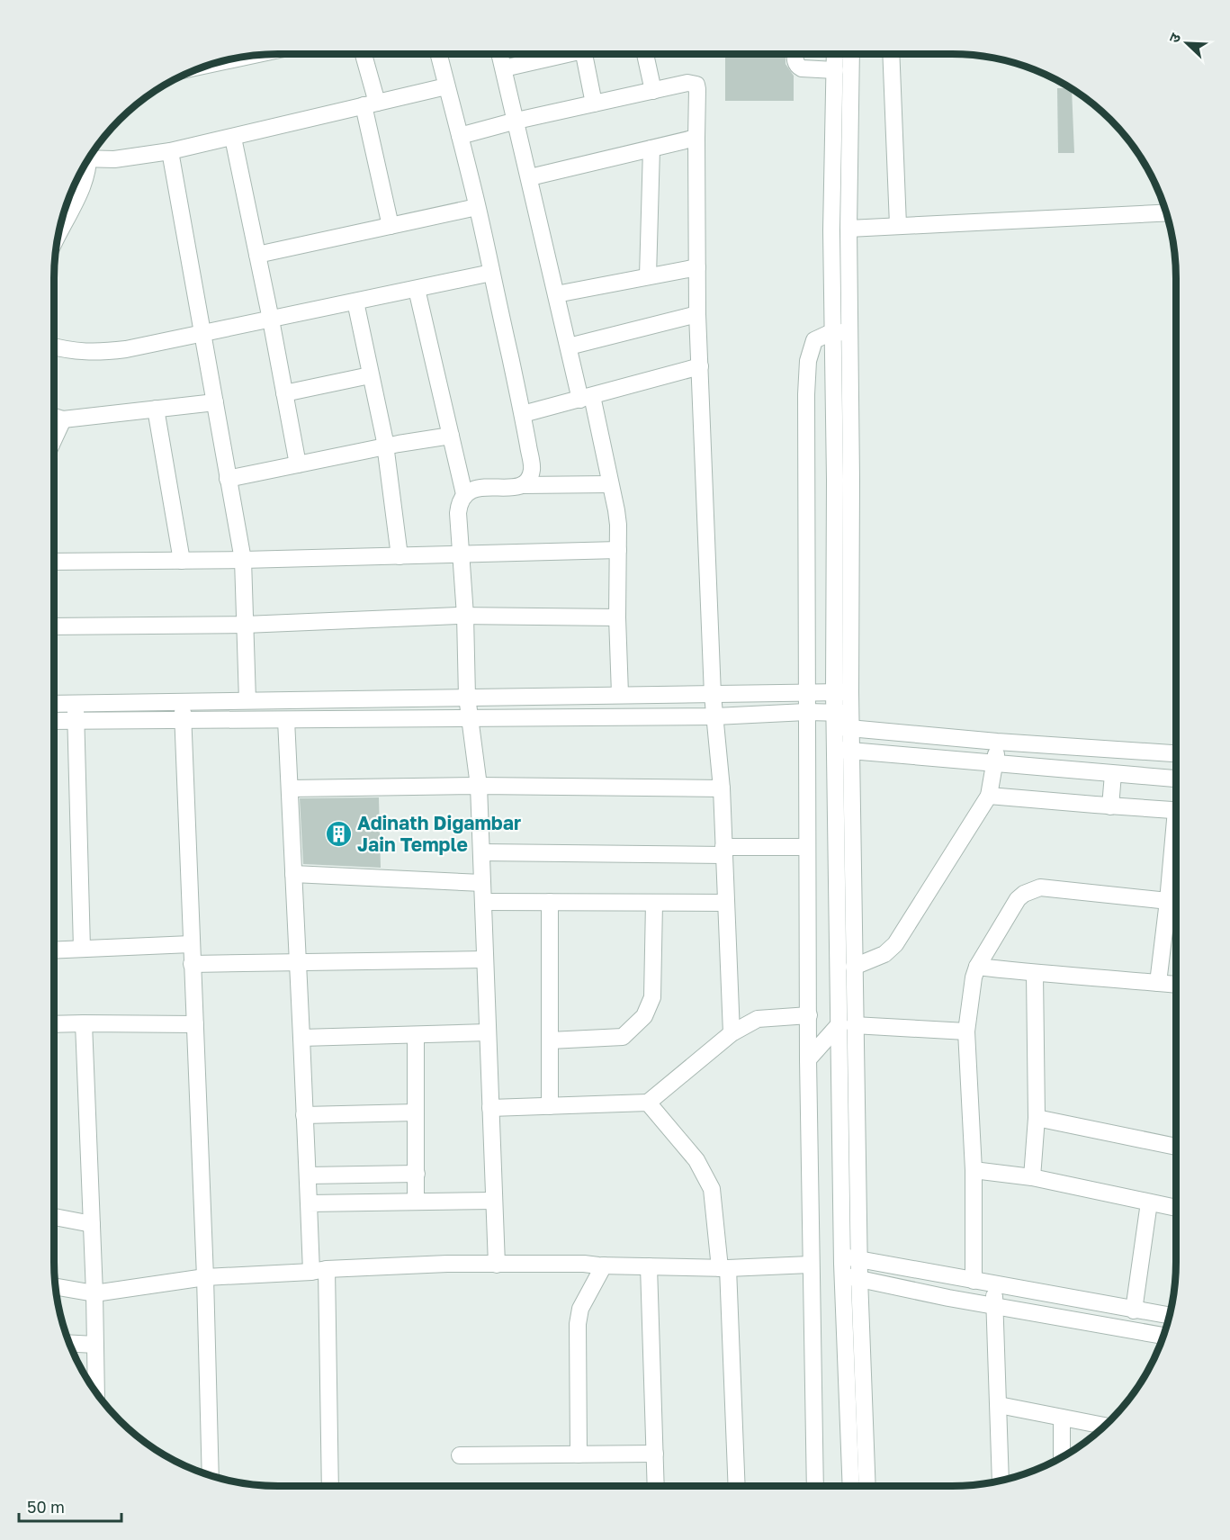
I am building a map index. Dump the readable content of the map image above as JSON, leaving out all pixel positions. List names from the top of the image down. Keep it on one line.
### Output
{"places":{"building":["Adinath Digambar Jain Temple"]},"scale_bar":"50 m","north":"top left"}
